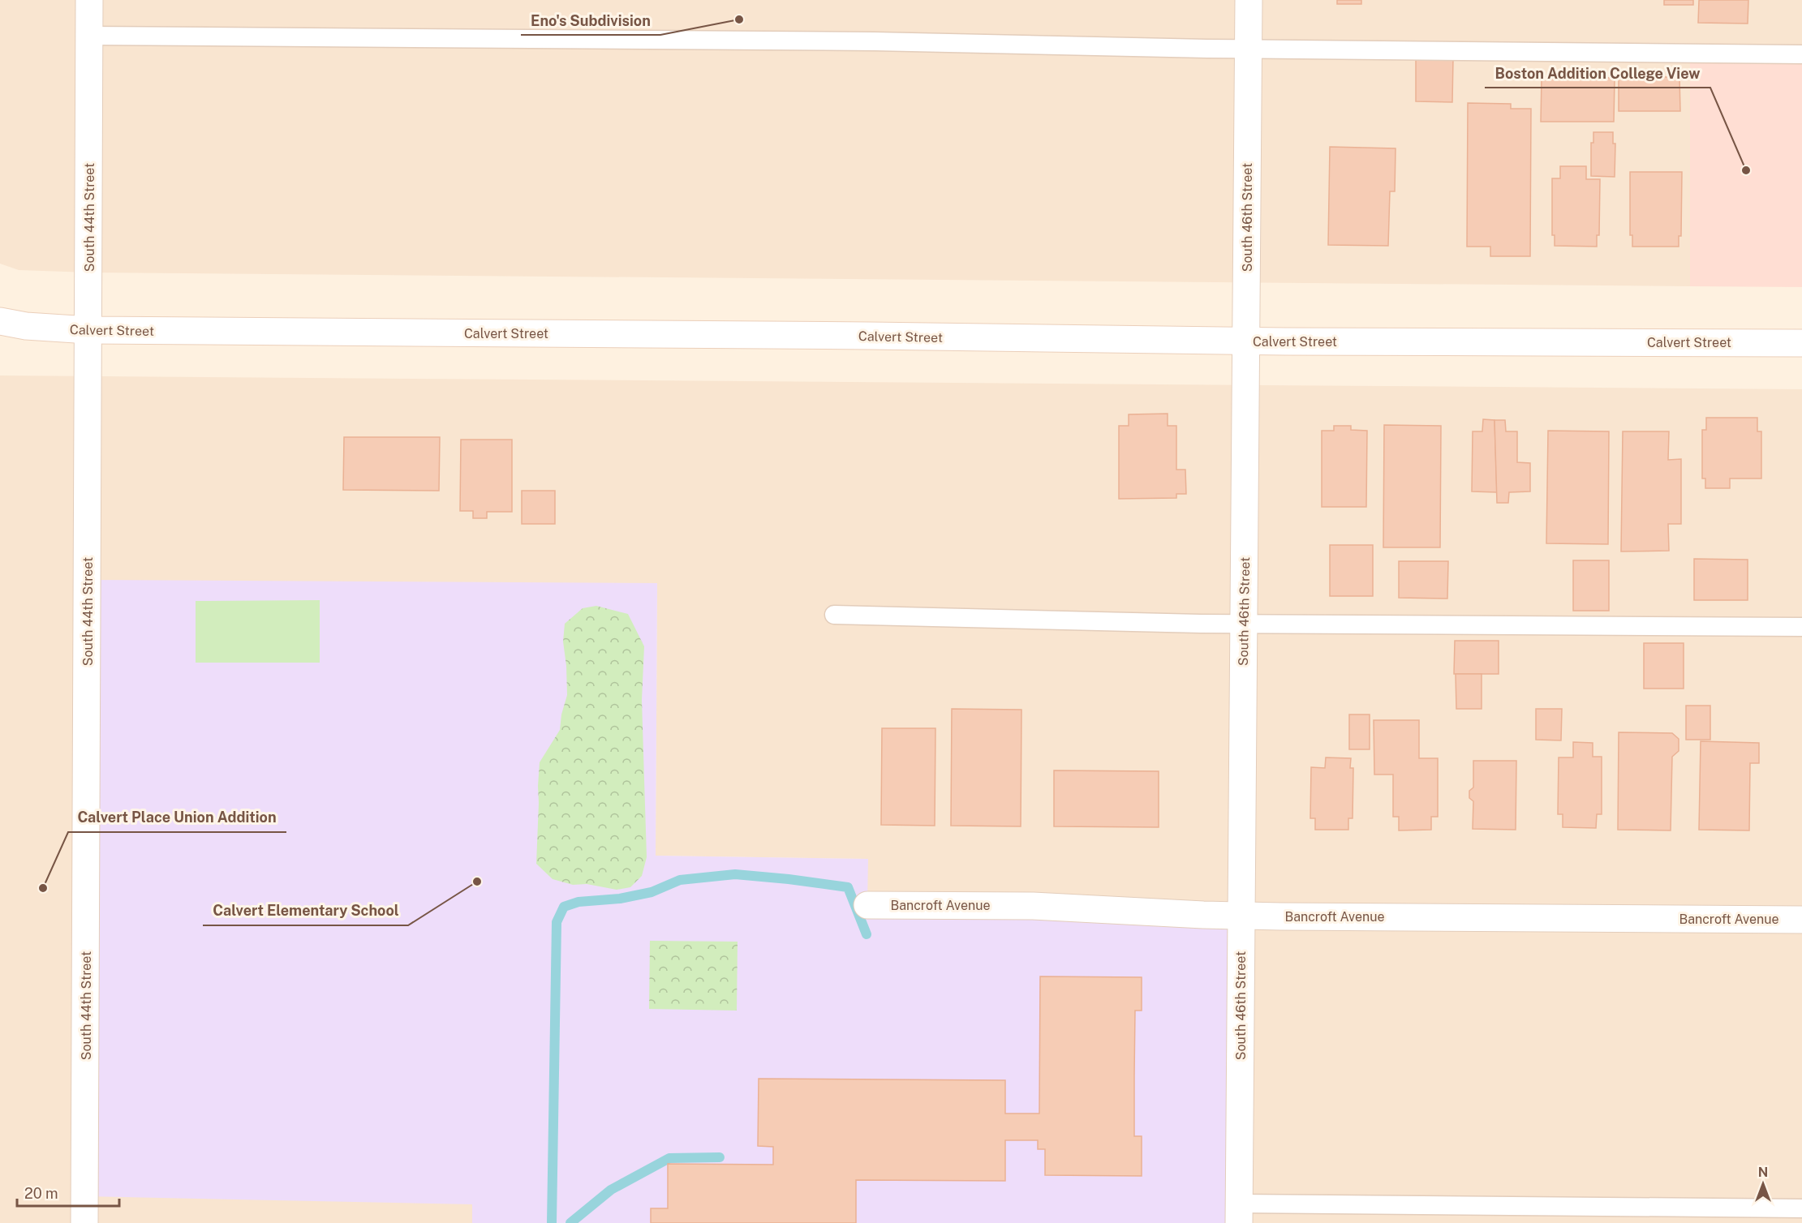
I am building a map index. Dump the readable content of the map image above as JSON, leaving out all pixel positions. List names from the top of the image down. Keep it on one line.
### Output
{"streets":{"street":["South 44th Street","South 46th Street","Calvert Street","Bancroft Avenue"]},"crossings":[["South 44th Street","Calvert Street"],["South 46th Street","Calvert Street"],["South 46th Street","Bancroft Avenue"]],"places":["Eno's Subdivision","Boston Addition College View","Calvert Elementary School","Calvert Place Union Addition"],"scale_bar":"20 m","north":"top"}
